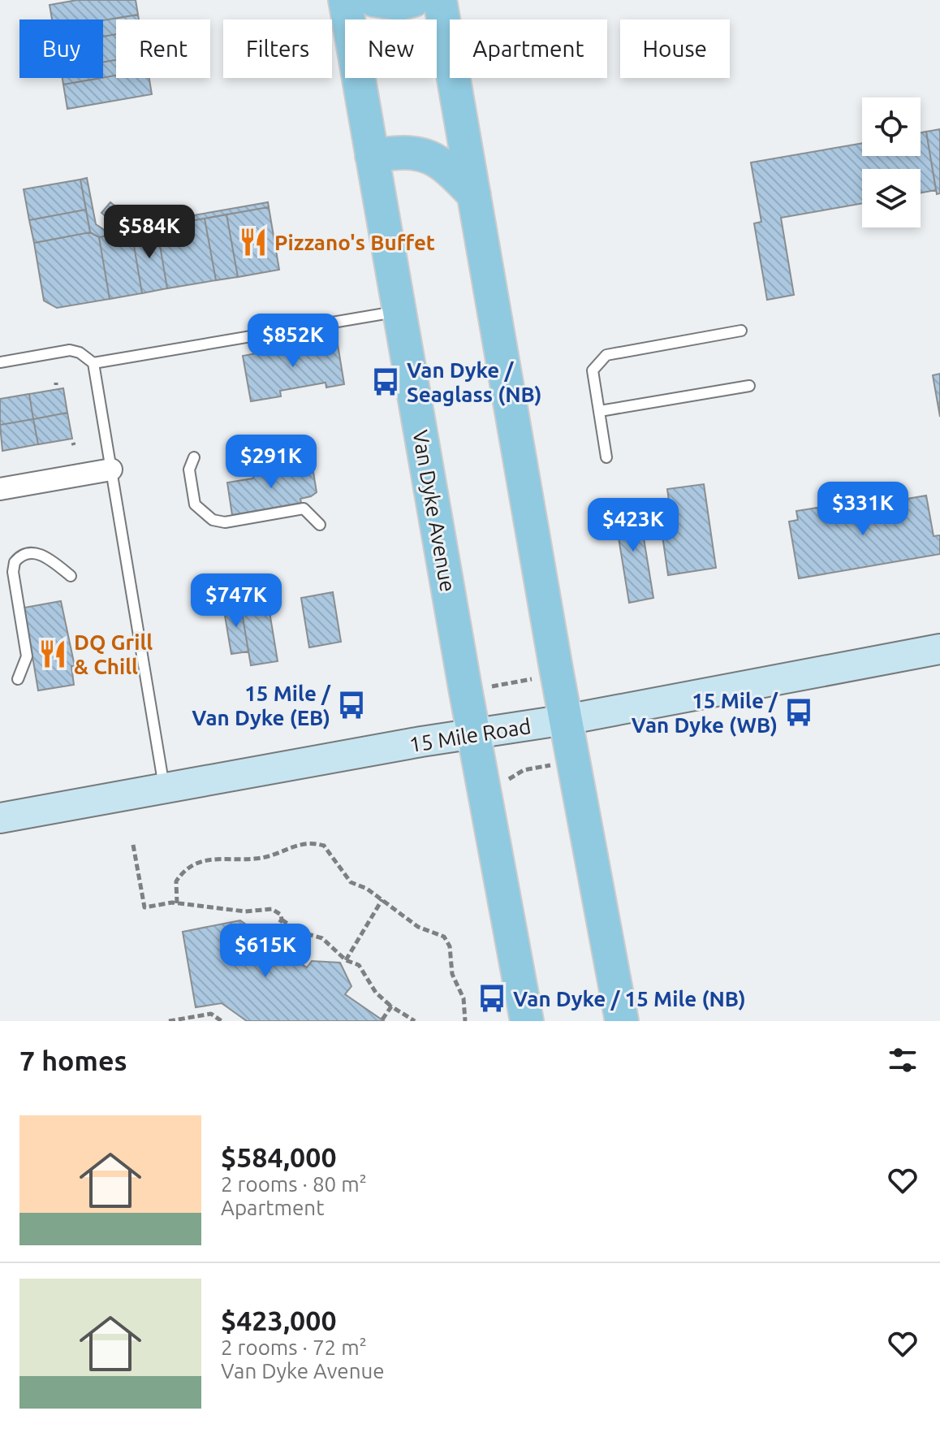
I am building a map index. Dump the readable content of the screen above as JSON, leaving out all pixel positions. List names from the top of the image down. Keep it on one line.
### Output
{"streets":{"main road":["Van Dyke Avenue","15 Mile Road"]},"crossings":[["Van Dyke Avenue","15 Mile Road"]],"places":{"restaurant":["Pizzano's Buffet","DQ Grill & Chill"],"bus stop":["Van Dyke / Seaglass (NB)","15 Mile / Van Dyke (EB)","15 Mile / Van Dyke (WB)","Van Dyke / 15 Mile (NB)"]},"page":{"chip":["Buy","Rent","Filters","New","Apartment","House"],"price":["$584K","$852K","$291K","$331K","$423K","$747K","$615K"],"heading":"7 homes","list":[{"name":"$584,000","note":"2 rooms · 80 m² · Apartment"},{"name":"$423,000","note":"2 rooms · 72 m² · Van Dyke Avenue"}]}}
